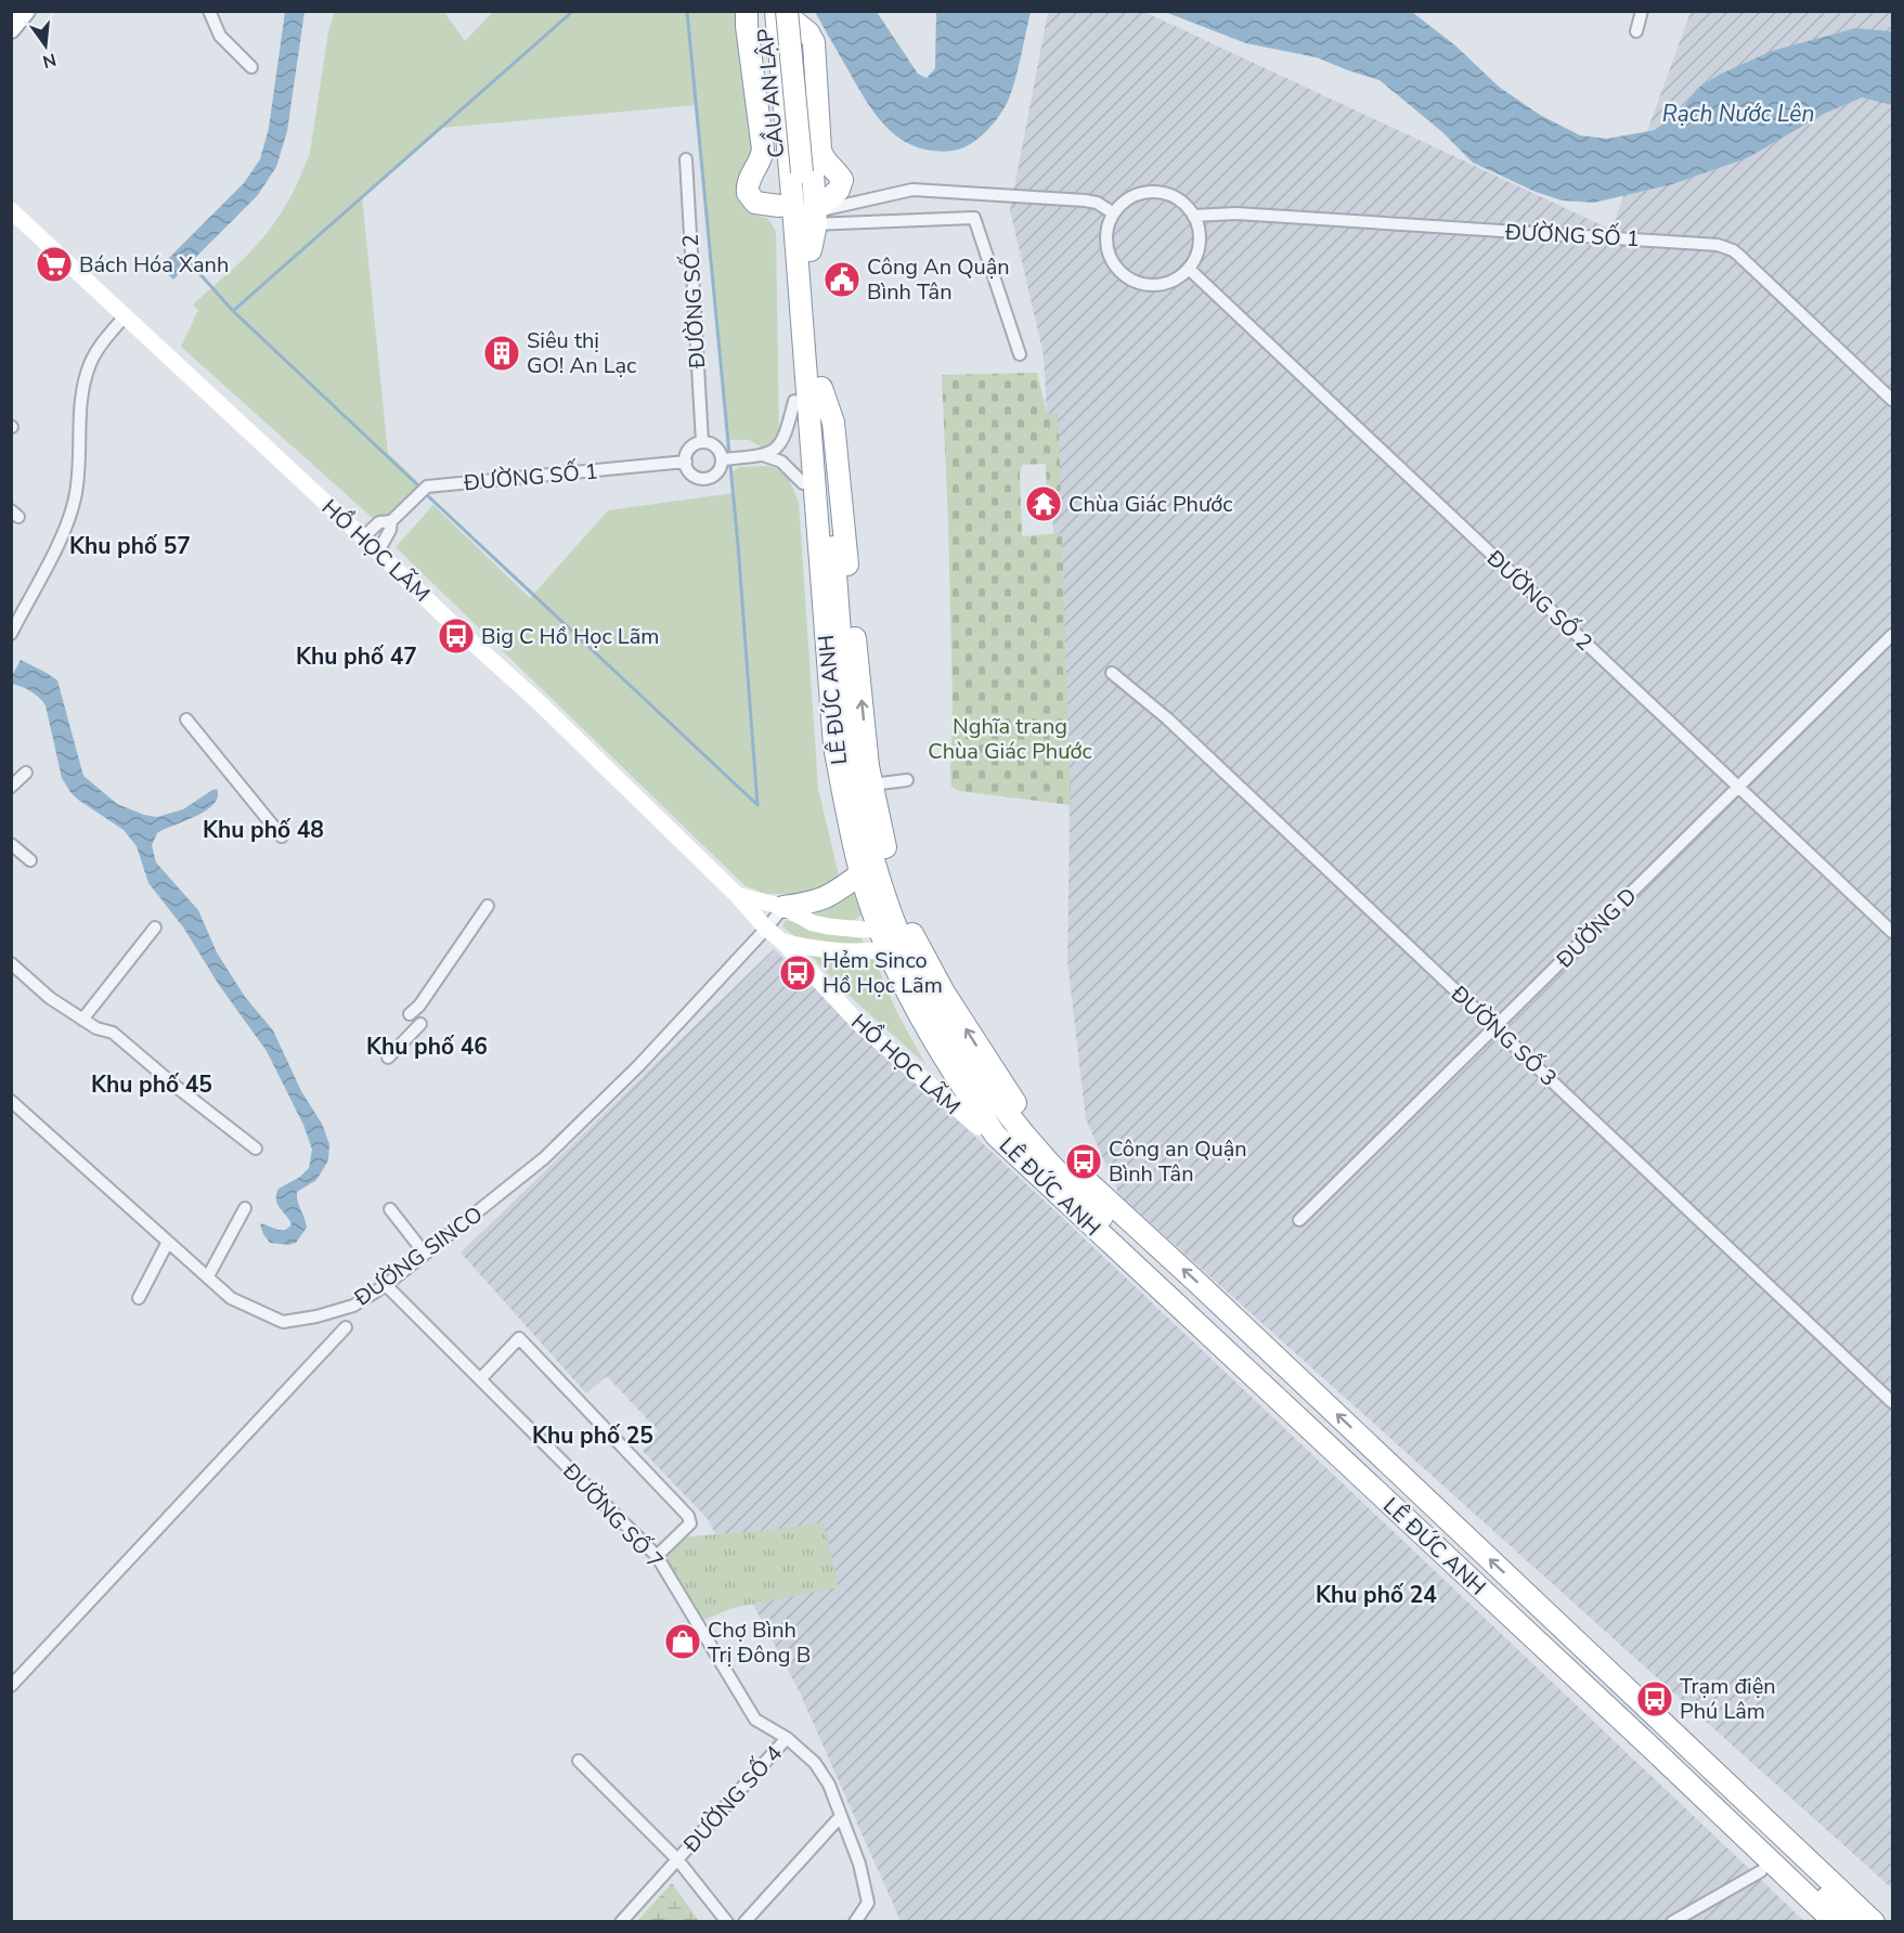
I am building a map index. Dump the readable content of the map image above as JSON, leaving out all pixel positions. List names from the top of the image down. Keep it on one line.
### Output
{"streets":{"highway":["CẦU AN LẬP","LÊ ĐỨC ANH"],"main road":["HỒ HỌC LÃM"],"street":["ĐƯỜNG SỐ 1","ĐƯỜNG SỐ 2","ĐƯỜNG D","ĐƯỜNG SỐ 3","ĐƯỜNG SINCO","ĐƯỜNG SỐ 7","ĐƯỜNG SỐ 4"]},"crossings":[["CẦU AN LẬP","LÊ ĐỨC ANH"],["ĐƯỜNG SỐ 1","ĐƯỜNG SỐ 2"],["ĐƯỜNG SỐ 1","HỒ HỌC LÃM"],["ĐƯỜNG SỐ 2","ĐƯỜNG D"],["HỒ HỌC LÃM","LÊ ĐỨC ANH"],["HỒ HỌC LÃM","ĐƯỜNG SINCO"],["ĐƯỜNG D","ĐƯỜNG SỐ 3"],["ĐƯỜNG SINCO","ĐƯỜNG SỐ 7"],["ĐƯỜNG SỐ 7","ĐƯỜNG SỐ 4"]],"districts":["Khu phố 57","Khu phố 47","Khu phố 48","Khu phố 46","Khu phố 45","Khu phố 25","Khu phố 24"],"water":["Rạch Nước Lên"],"parks":["Nghĩa trang Chùa Giác Phước"],"places":{"supermarket":["Bách Hóa Xanh"],"public building":["Công An Quận Bình Tân"],"building":["Siêu thị GO! An Lạc"],"temple":["Chùa Giác Phước"],"bus stop":["Big C Hồ Học Lãm","Hẻm Sinco Hồ Học Lãm","Công an Quận Bình Tân","Trạm điện Phú Lâm"],"shop":["Chợ Bình Trị Đông B"]},"north":"bottom"}
